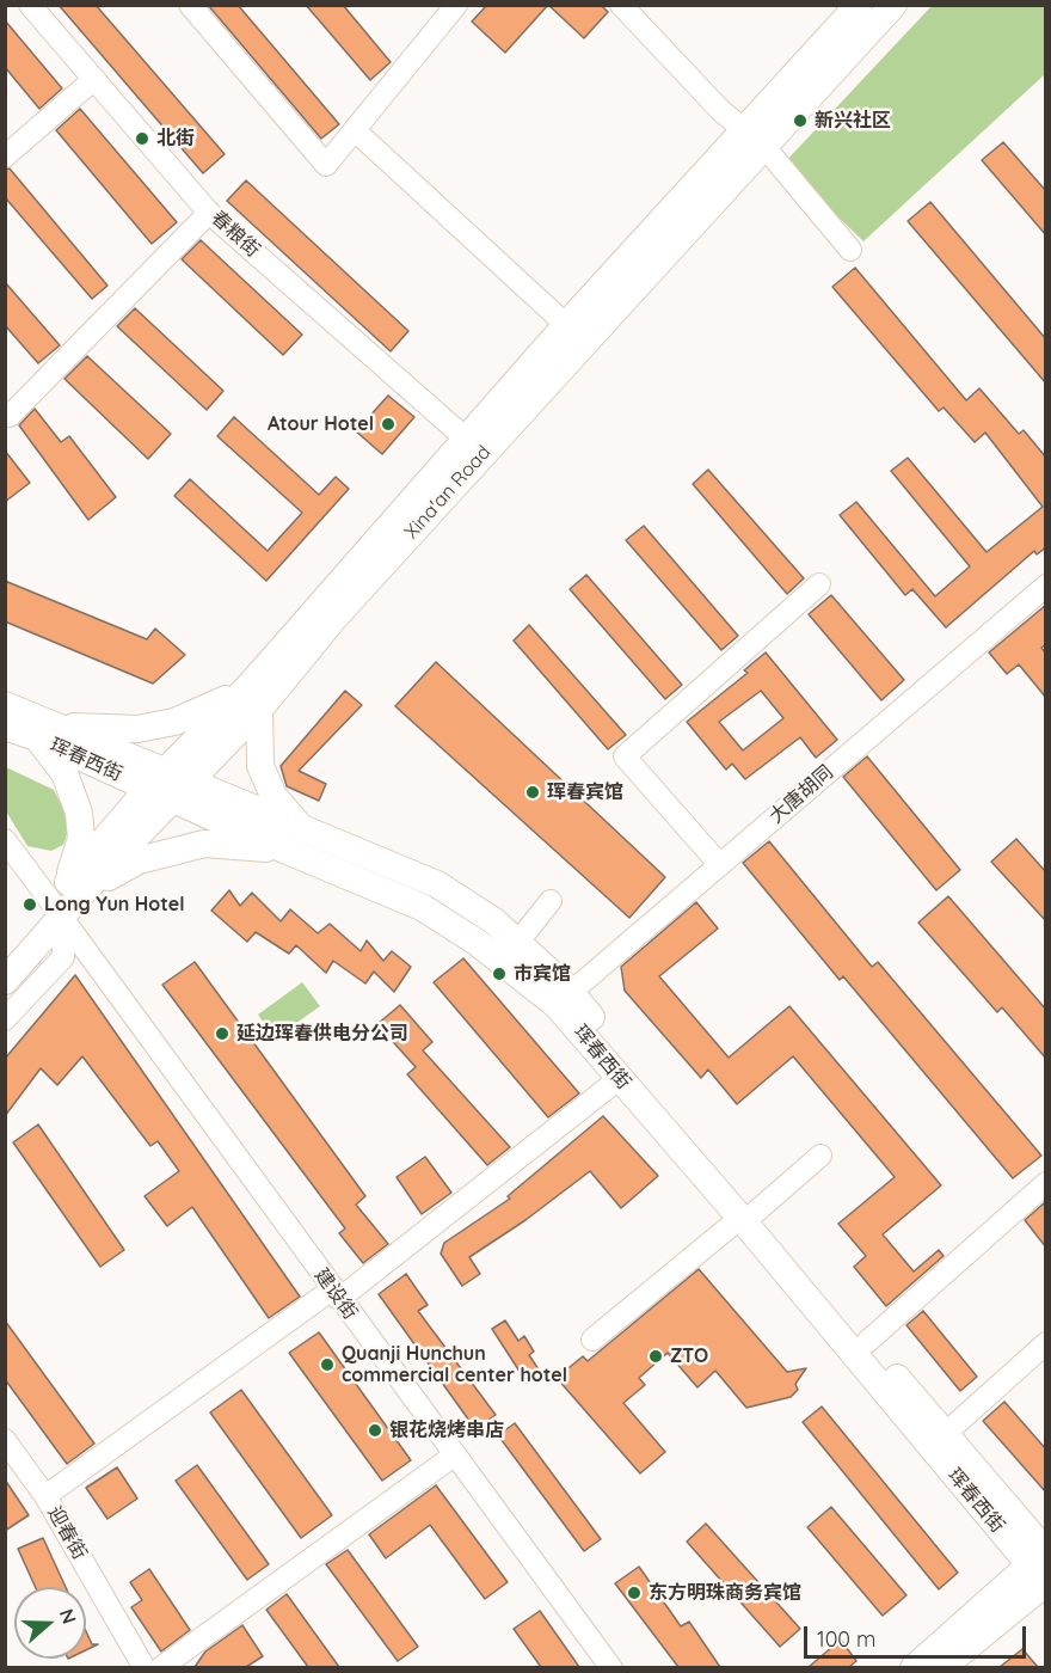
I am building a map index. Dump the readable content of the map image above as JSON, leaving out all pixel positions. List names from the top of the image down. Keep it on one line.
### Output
{"streets":{"main road":["Xina'an Road","珲春西街"],"street":["春粮街","大唐胡同","建设街","迎春街"]},"crossings":[["春粮街","Xina'an Road"],["Xina'an Road","珲春西街"],["Xina'an Road","建设街"],["珲春西街","大唐胡同"]],"places":["新兴社区","北街","Atour Hotel","珲春宾馆","Long Yun Hotel","市宾馆","延边珲春供电分公司","ZTO","Quanji Hunchun commercial center hotel","银花烧烤串店","东方明珠商务宾馆"],"scale_bar":"100 m","north":"right"}
